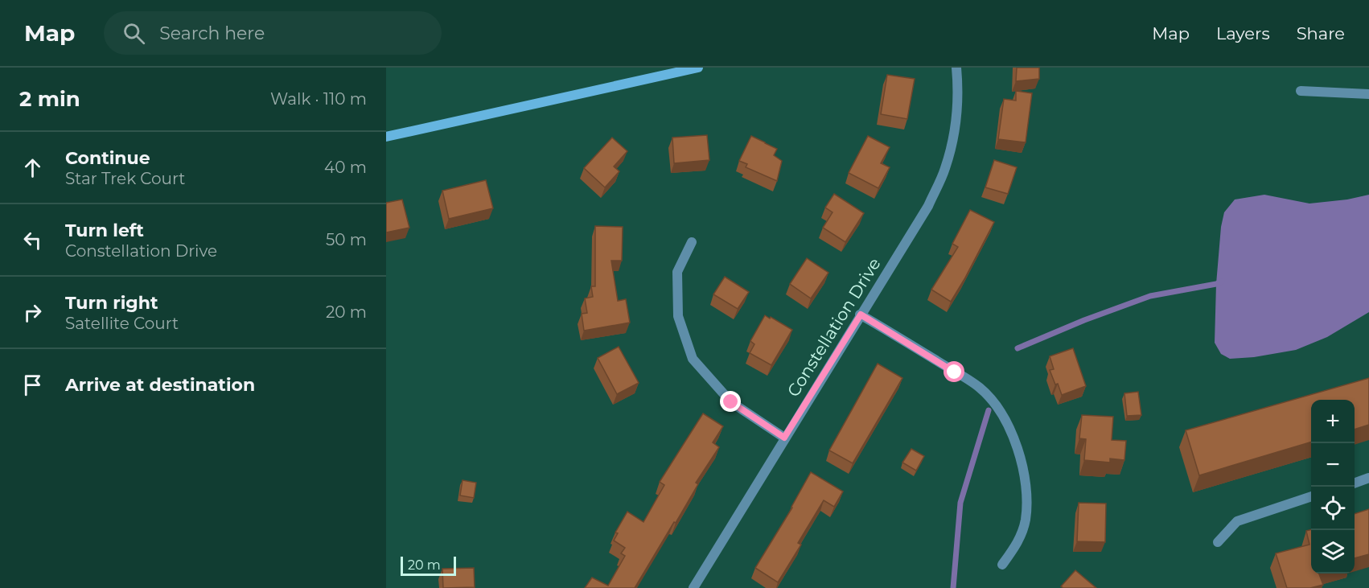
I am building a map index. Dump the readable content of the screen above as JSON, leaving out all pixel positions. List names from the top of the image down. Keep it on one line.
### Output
{"streets":{"street":["Constellation Drive"]},"scale_bar":"20 m","page":{"header":"Map","search":"Search here","nav":["Map","Layers","Share"],"heading":["2 min","Walk · 110 m"],"list":[["Continue","Star Trek Court","40 m"],["Turn left","Constellation Drive","50 m"],["Turn right","Satellite Court","20 m"],"Arrive at destination"],"map_buttons":["+","−"],"scale":"20 m"}}
